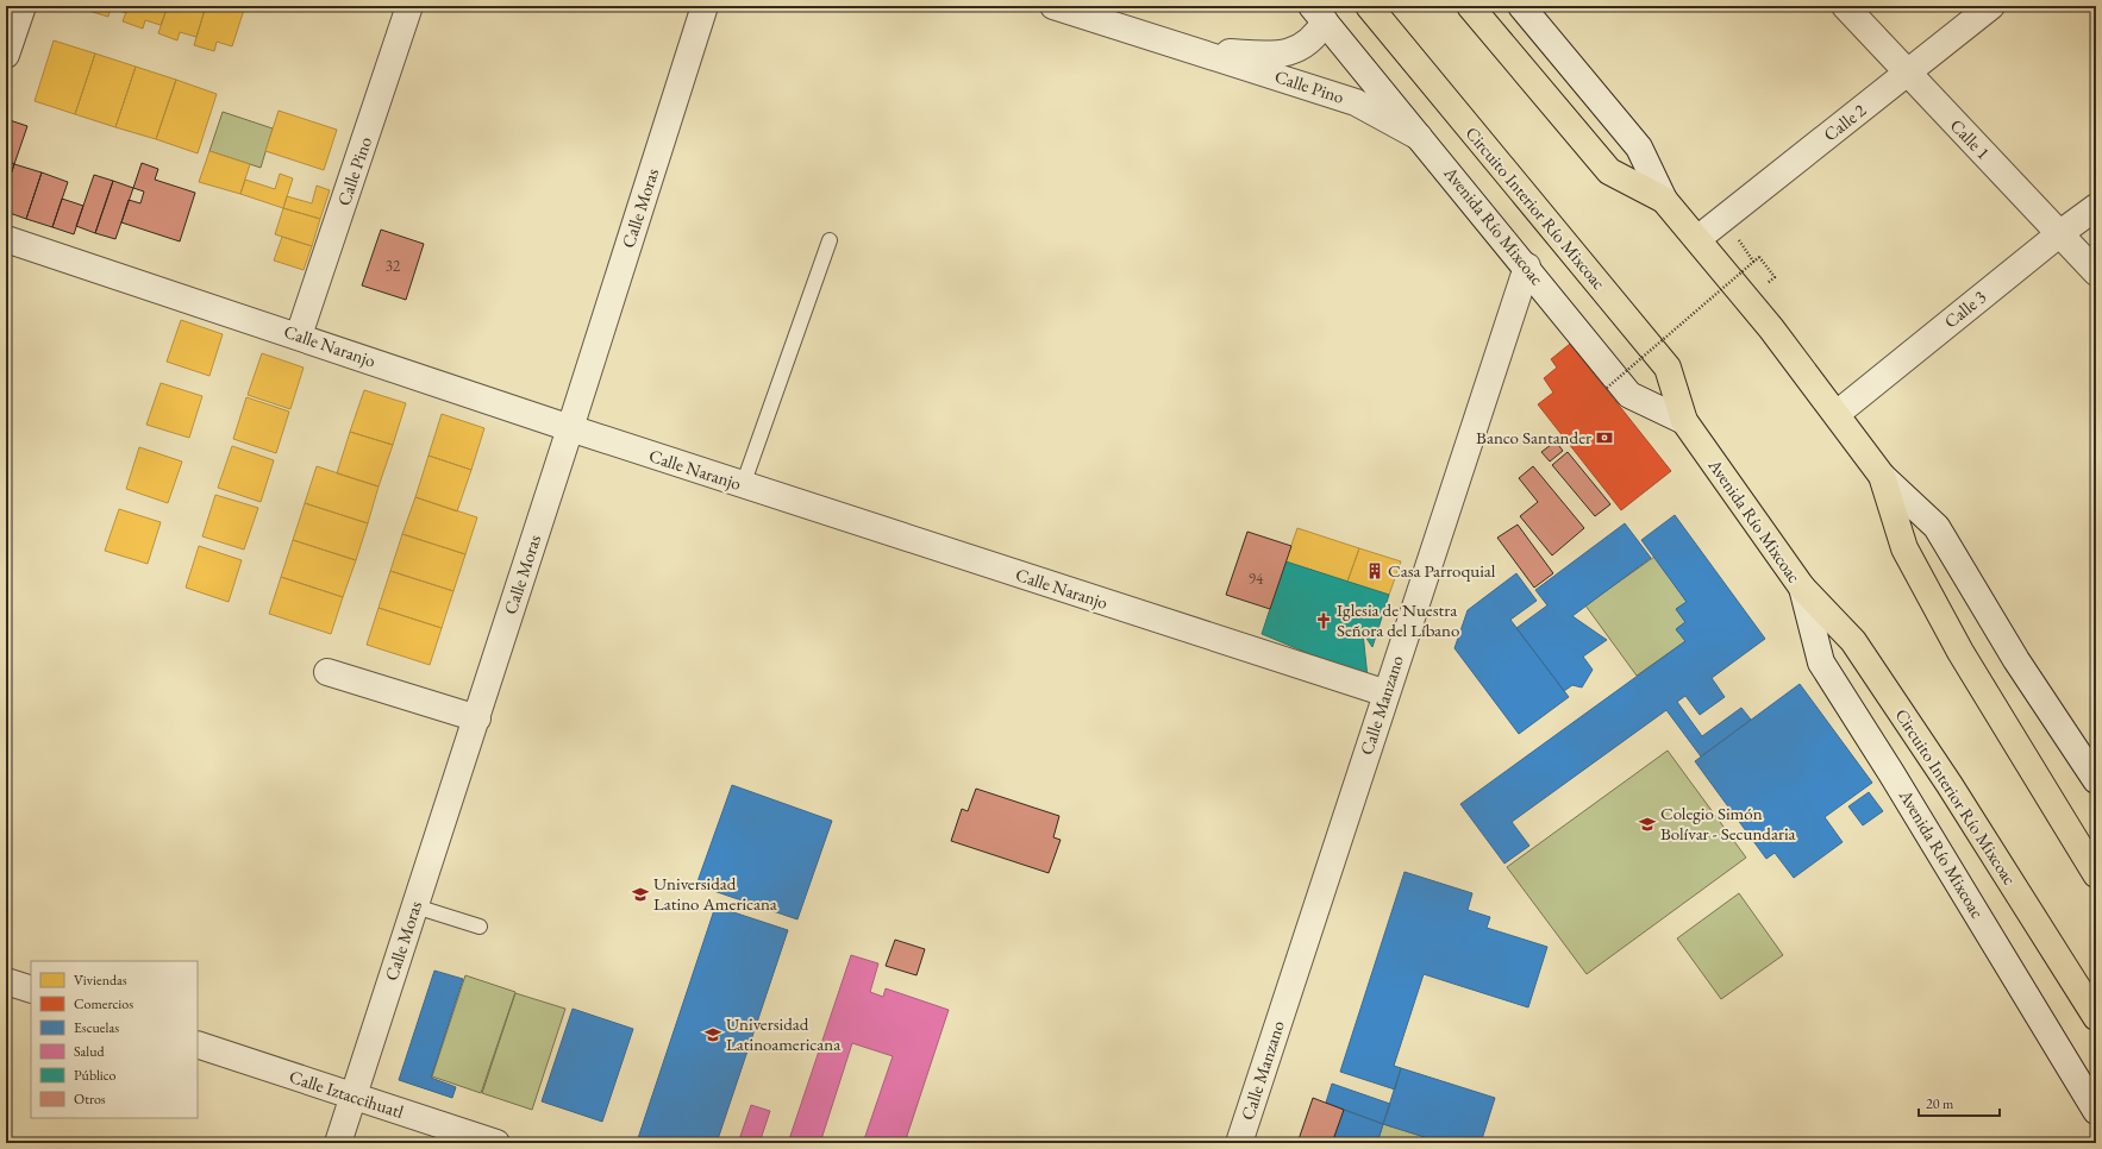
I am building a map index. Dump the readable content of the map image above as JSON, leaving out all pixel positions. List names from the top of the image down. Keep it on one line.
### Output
{"streets":{"highway":["Circuito Interior Río Mixcoac","Avenida Río Mixcoac"],"street":["Calle Pino","Calle 2","Calle 1","Calle Moras","Calle 3","Calle Naranjo","Calle Manzano","Calle Iztaccihuatl"]},"crossings":[["Calle Pino","Avenida Río Mixcoac"],["Calle Pino","Calle Naranjo"],["Calle 2","Calle 1"],["Calle 1","Calle 3"],["Calle Moras","Calle Naranjo"],["Calle Moras","Calle Iztaccihuatl"],["Circuito Interior Río Mixcoac","Avenida Río Mixcoac"],["Avenida Río Mixcoac","Calle Manzano"],["Calle Naranjo","Calle Manzano"]],"places":{"bank":["Banco Santander"],"building":["Casa Parroquial"],"church":["Iglesia de Nuestra Señora del Líbano"],"school or university":["Colegio Simón Bolívar - Secundaria","Universidad Latino Americana","Universidad Latinoamericana"]},"house_numbers":["32","94"],"legend":["Viviendas","Comercios","Escuelas","Salud","Público","Otros"],"scale_bar":"20 m"}
